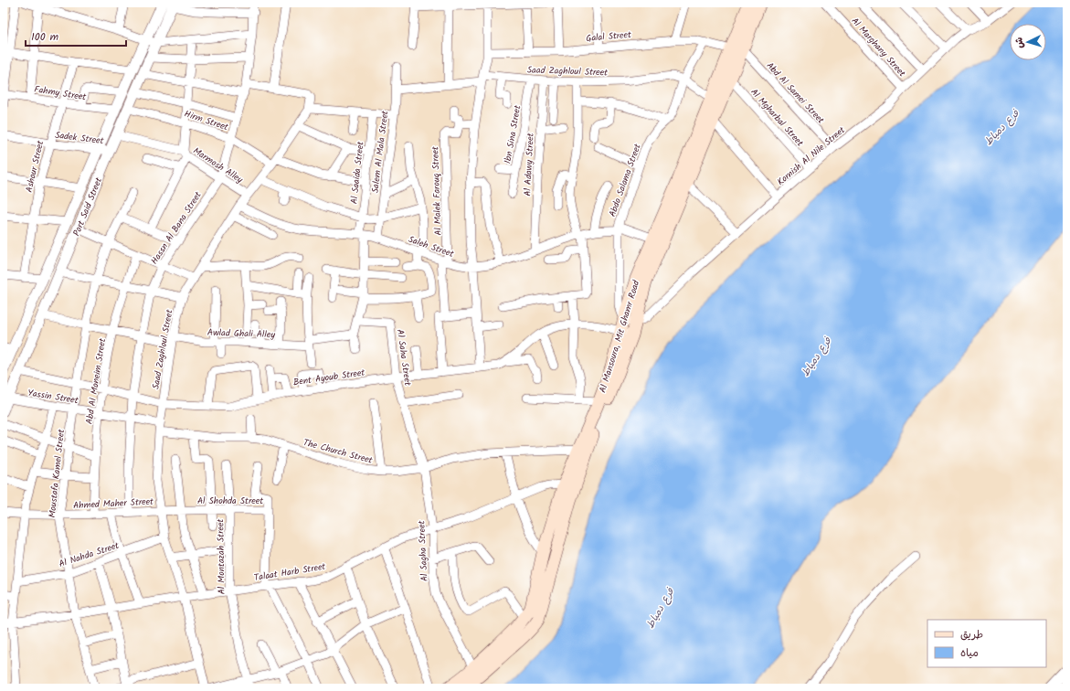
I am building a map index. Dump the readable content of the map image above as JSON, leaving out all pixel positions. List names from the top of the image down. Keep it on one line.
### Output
{"streets":{"main road":["Al Mansoura, Mit Ghamr Road"],"street":["Galal Street","Al Marghany Street","Saad Zaghloul Street","Fahmy Street","Abd Al Samei Street","Al Mgharbal Street","Hirm Street","Ibn Sina Street","Sadek Street","Salem Al Mala Street","Kornish Al Nile Street","Marmosh Alley","Al Adawy Street","Ashour Street","Al Saaida Street","Abdo Salama Street","Al Malek Farouq Street","Port Said Street","Hassn Al Bana Street","Saleh Street","Awlad Ghali Alley","Al Saha Street","Bent Ayoub Street","Abd Al Moneim Street","Yassin Street","The Church Street","Moustafa Kamel Street","Al Shohda Street","Ahmed Maher Street","Al Sagha Street","Al Nahda Street","Al Montazah Street","Talaat Harb Street"]},"crossings":[["Galal Street","Abd Al Samei Street"],["Galal Street","Abdo Salama Street"],["Galal Street","Al Mansoura, Mit Ghamr Road"],["Al Marghany Street","Kornish Al Nile Street"],["Saad Zaghloul Street","Hirm Street"],["Saad Zaghloul Street","Ibn Sina Street"],["Saad Zaghloul Street","Salem Al Mala Street"],["Saad Zaghloul Street","Marmosh Alley"],["Saad Zaghloul Street","Al Adawy Street"],["Saad Zaghloul Street","Abdo Salama Street"],["Saad Zaghloul Street","Saleh Street"],["Saad Zaghloul Street","Awlad Ghali Alley"],["Saad Zaghloul Street","Al Mansoura, Mit Ghamr Road"],["Saad Zaghloul Street","Bent Ayoub Street"],["Saad Zaghloul Street","Yassin Street"],["Saad Zaghloul Street","The Church Street"],["Saad Zaghloul Street","Al Shohda Street"],["Saad Zaghloul Street","Ahmed Maher Street"],["Saad Zaghloul Street","Al Nahda Street"],["Saad Zaghloul Street","Talaat Harb Street"],["Fahmy Street","Ashour Street"],["Fahmy Street","Port Said Street"],["Abd Al Samei Street","Kornish Al Nile Street"],["Abd Al Samei Street","Al Mansoura, Mit Ghamr Road"],["Al Mgharbal Street","Kornish Al Nile Street"],["Al Mgharbal Street","Al Mansoura, Mit Ghamr Road"],["Hirm Street","Al Saaida Street"],["Hirm Street","Port Said Street"],["Hirm Street","Hassn Al Bana Street"],["Sadek Street","Ashour Street"],["Sadek Street","Port Said Street"],["Salem Al Mala Street","Saleh Street"],["Kornish Al Nile Street","Al Mansoura, Mit Ghamr Road"],["Marmosh Alley","Port Said Street"],["Marmosh Alley","Hassn Al Bana Street"],["Al Adawy Street","Saleh Street"],["Al Saaida Street","Saleh Street"],["Abdo Salama Street","Saleh Street"],["Abdo Salama Street","Al Mansoura, Mit Ghamr Road"],["Al Malek Farouq Street","Saleh Street"],["Port Said Street","Awlad Ghali Alley"],["Port Said Street","Bent Ayoub Street"],["Port Said Street","Yassin Street"],["Hassn Al Bana Street","Awlad Ghali Alley"],["Hassn Al Bana Street","Bent Ayoub Street"],["Hassn Al Bana Street","Yassin Street"],["Hassn Al Bana Street","Ahmed Maher Street"],["Saleh Street","Al Mansoura, Mit Ghamr Road"],["Awlad Ghali Alley","Abd Al Moneim Street"],["Awlad Ghali Alley","Moustafa Kamel Street"],["Al Mansoura, Mit Ghamr Road","Bent Ayoub Street"],["Al Mansoura, Mit Ghamr Road","The Church Street"],["Al Mansoura, Mit Ghamr Road","Al Sagha Street"],["Al Mansoura, Mit Ghamr Road","Talaat Harb Street"],["Al Saha Street","Bent Ayoub Street"],["Al Saha Street","The Church Street"],["Al Saha Street","Al Sagha Street"],["Bent Ayoub Street","Abd Al Moneim Street"],["Bent Ayoub Street","Moustafa Kamel Street"],["Abd Al Moneim Street","Yassin Street"],["Abd Al Moneim Street","Ahmed Maher Street"],["Yassin Street","The Church Street"],["Yassin Street","Moustafa Kamel Street"],["The Church Street","Al Sagha Street"],["Moustafa Kamel Street","Ahmed Maher Street"],["Moustafa Kamel Street","Al Nahda Street"],["Moustafa Kamel Street","Talaat Harb Street"],["Al Shohda Street","Ahmed Maher Street"],["Al Shohda Street","Al Montazah Street"],["Al Shohda Street","Talaat Harb Street"],["Al Sagha Street","Talaat Harb Street"],["Al Montazah Street","Talaat Harb Street"]],"water":["فرع دمياط"],"legend":["طريق","مياه"],"scale_bar":"100 m","north":"left"}
